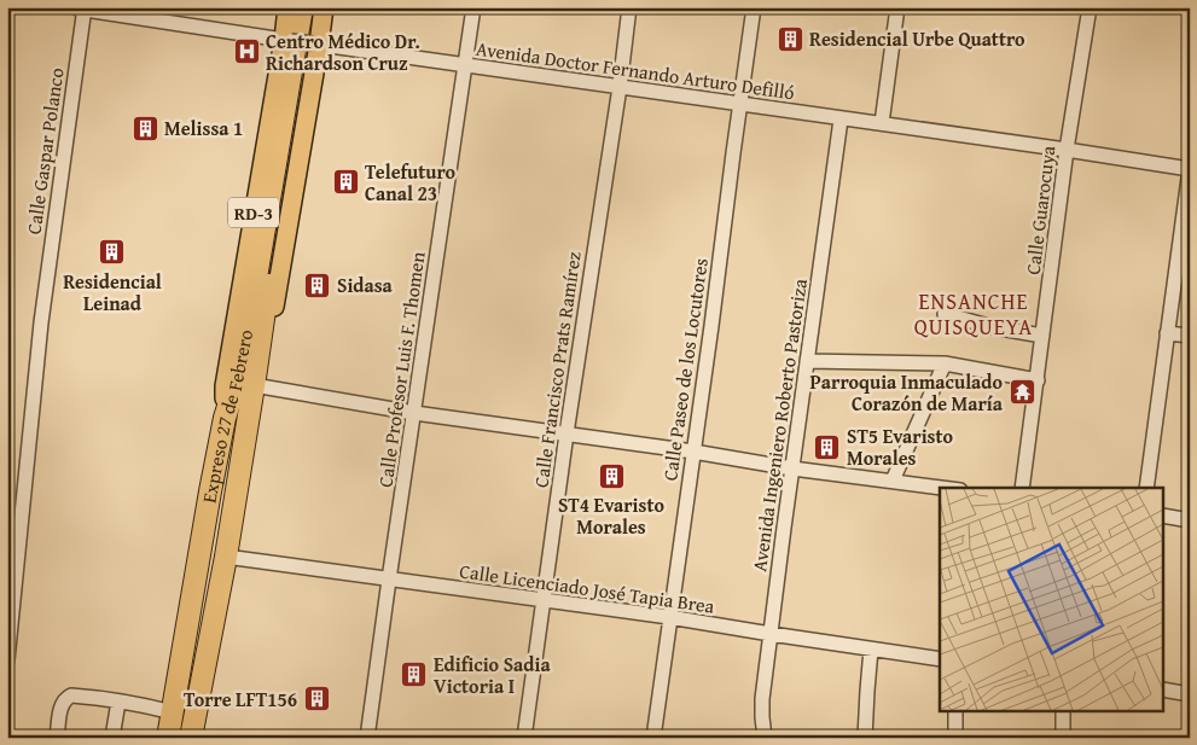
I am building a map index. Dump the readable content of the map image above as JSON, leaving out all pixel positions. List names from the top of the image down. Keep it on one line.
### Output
{"streets":{"highway":["RD-3","Expreso 27 de Febrero"],"street":["Avenida Doctor Fernando Arturo Defilló","Calle Gaspar Polanco","Calle Guarocuya","Calle Profesor Luis F. Thomen","Calle Francisco Prats Ramírez","Calle Paseo de los Locutores","Avenida Ingeniero Roberto Pastoriza","Calle Licenciado José Tapia Brea"]},"crossings":[["Avenida Doctor Fernando Arturo Defilló","Calle Gaspar Polanco"],["Avenida Doctor Fernando Arturo Defilló","Calle Guarocuya"],["Avenida Doctor Fernando Arturo Defilló","RD-3"],["Avenida Doctor Fernando Arturo Defilló","Calle Profesor Luis F. Thomen"],["Avenida Doctor Fernando Arturo Defilló","Calle Francisco Prats Ramírez"],["Avenida Doctor Fernando Arturo Defilló","Calle Paseo de los Locutores"],["Avenida Doctor Fernando Arturo Defilló","Avenida Ingeniero Roberto Pastoriza"],["RD-3","Expreso 27 de Febrero"],["Calle Profesor Luis F. Thomen","Calle Licenciado José Tapia Brea"],["Calle Francisco Prats Ramírez","Calle Licenciado José Tapia Brea"],["Calle Paseo de los Locutores","Calle Licenciado José Tapia Brea"],["Expreso 27 de Febrero","Calle Licenciado José Tapia Brea"],["Avenida Ingeniero Roberto Pastoriza","Calle Licenciado José Tapia Brea"]],"districts":["ENSANCHE QUISQUEYA"],"places":{"building":["Residencial Urbe Quattro","Melissa 1","Telefuturo Canal 23","Residencial Leinad","Sidasa","ST5 Evaristo Morales","ST4 Evaristo Morales","Edificio Sadia Victoria I","Torre LFT156"],"hospital":["Centro Médico Dr. Richardson Cruz"],"temple":["Parroquia Inmaculado Corazón de María"]}}
